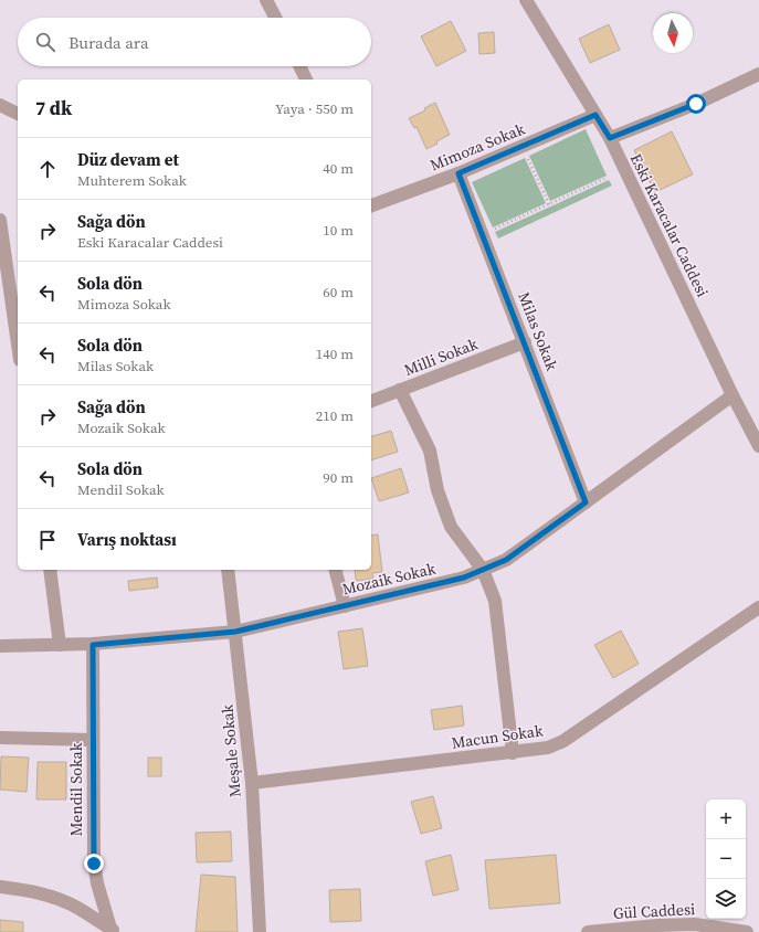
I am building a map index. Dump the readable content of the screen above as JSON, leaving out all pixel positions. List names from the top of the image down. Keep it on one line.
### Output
{"streets":{"street":["Mimoza Sokak","Eski Karacalar Caddesi","Milas Sokak","Milli Sokak","Mozaik Sokak","Macun Sokak","Meşale Sokak","Mendil Sokak","Gül Caddesi"]},"crossings":[["Mimoza Sokak","Eski Karacalar Caddesi"],["Mimoza Sokak","Milas Sokak"],["Eski Karacalar Caddesi","Mozaik Sokak"],["Milas Sokak","Milli Sokak"],["Milas Sokak","Mozaik Sokak"],["Mozaik Sokak","Meşale Sokak"],["Mozaik Sokak","Mendil Sokak"],["Macun Sokak","Meşale Sokak"]],"north":"bottom","page":{"search":"Burada ara","heading":["7 dk","Yaya · 550 m"],"list":[["Düz devam et","Muhterem Sokak","40 m"],["Sağa dön","Eski Karacalar Caddesi","10 m"],["Sola dön","Mimoza Sokak","60 m"],["Sola dön","Milas Sokak","140 m"],["Sağa dön","Mozaik Sokak","210 m"],["Sola dön","Mendil Sokak","90 m"],"Varış noktası"],"map_buttons":["+","−"]}}
